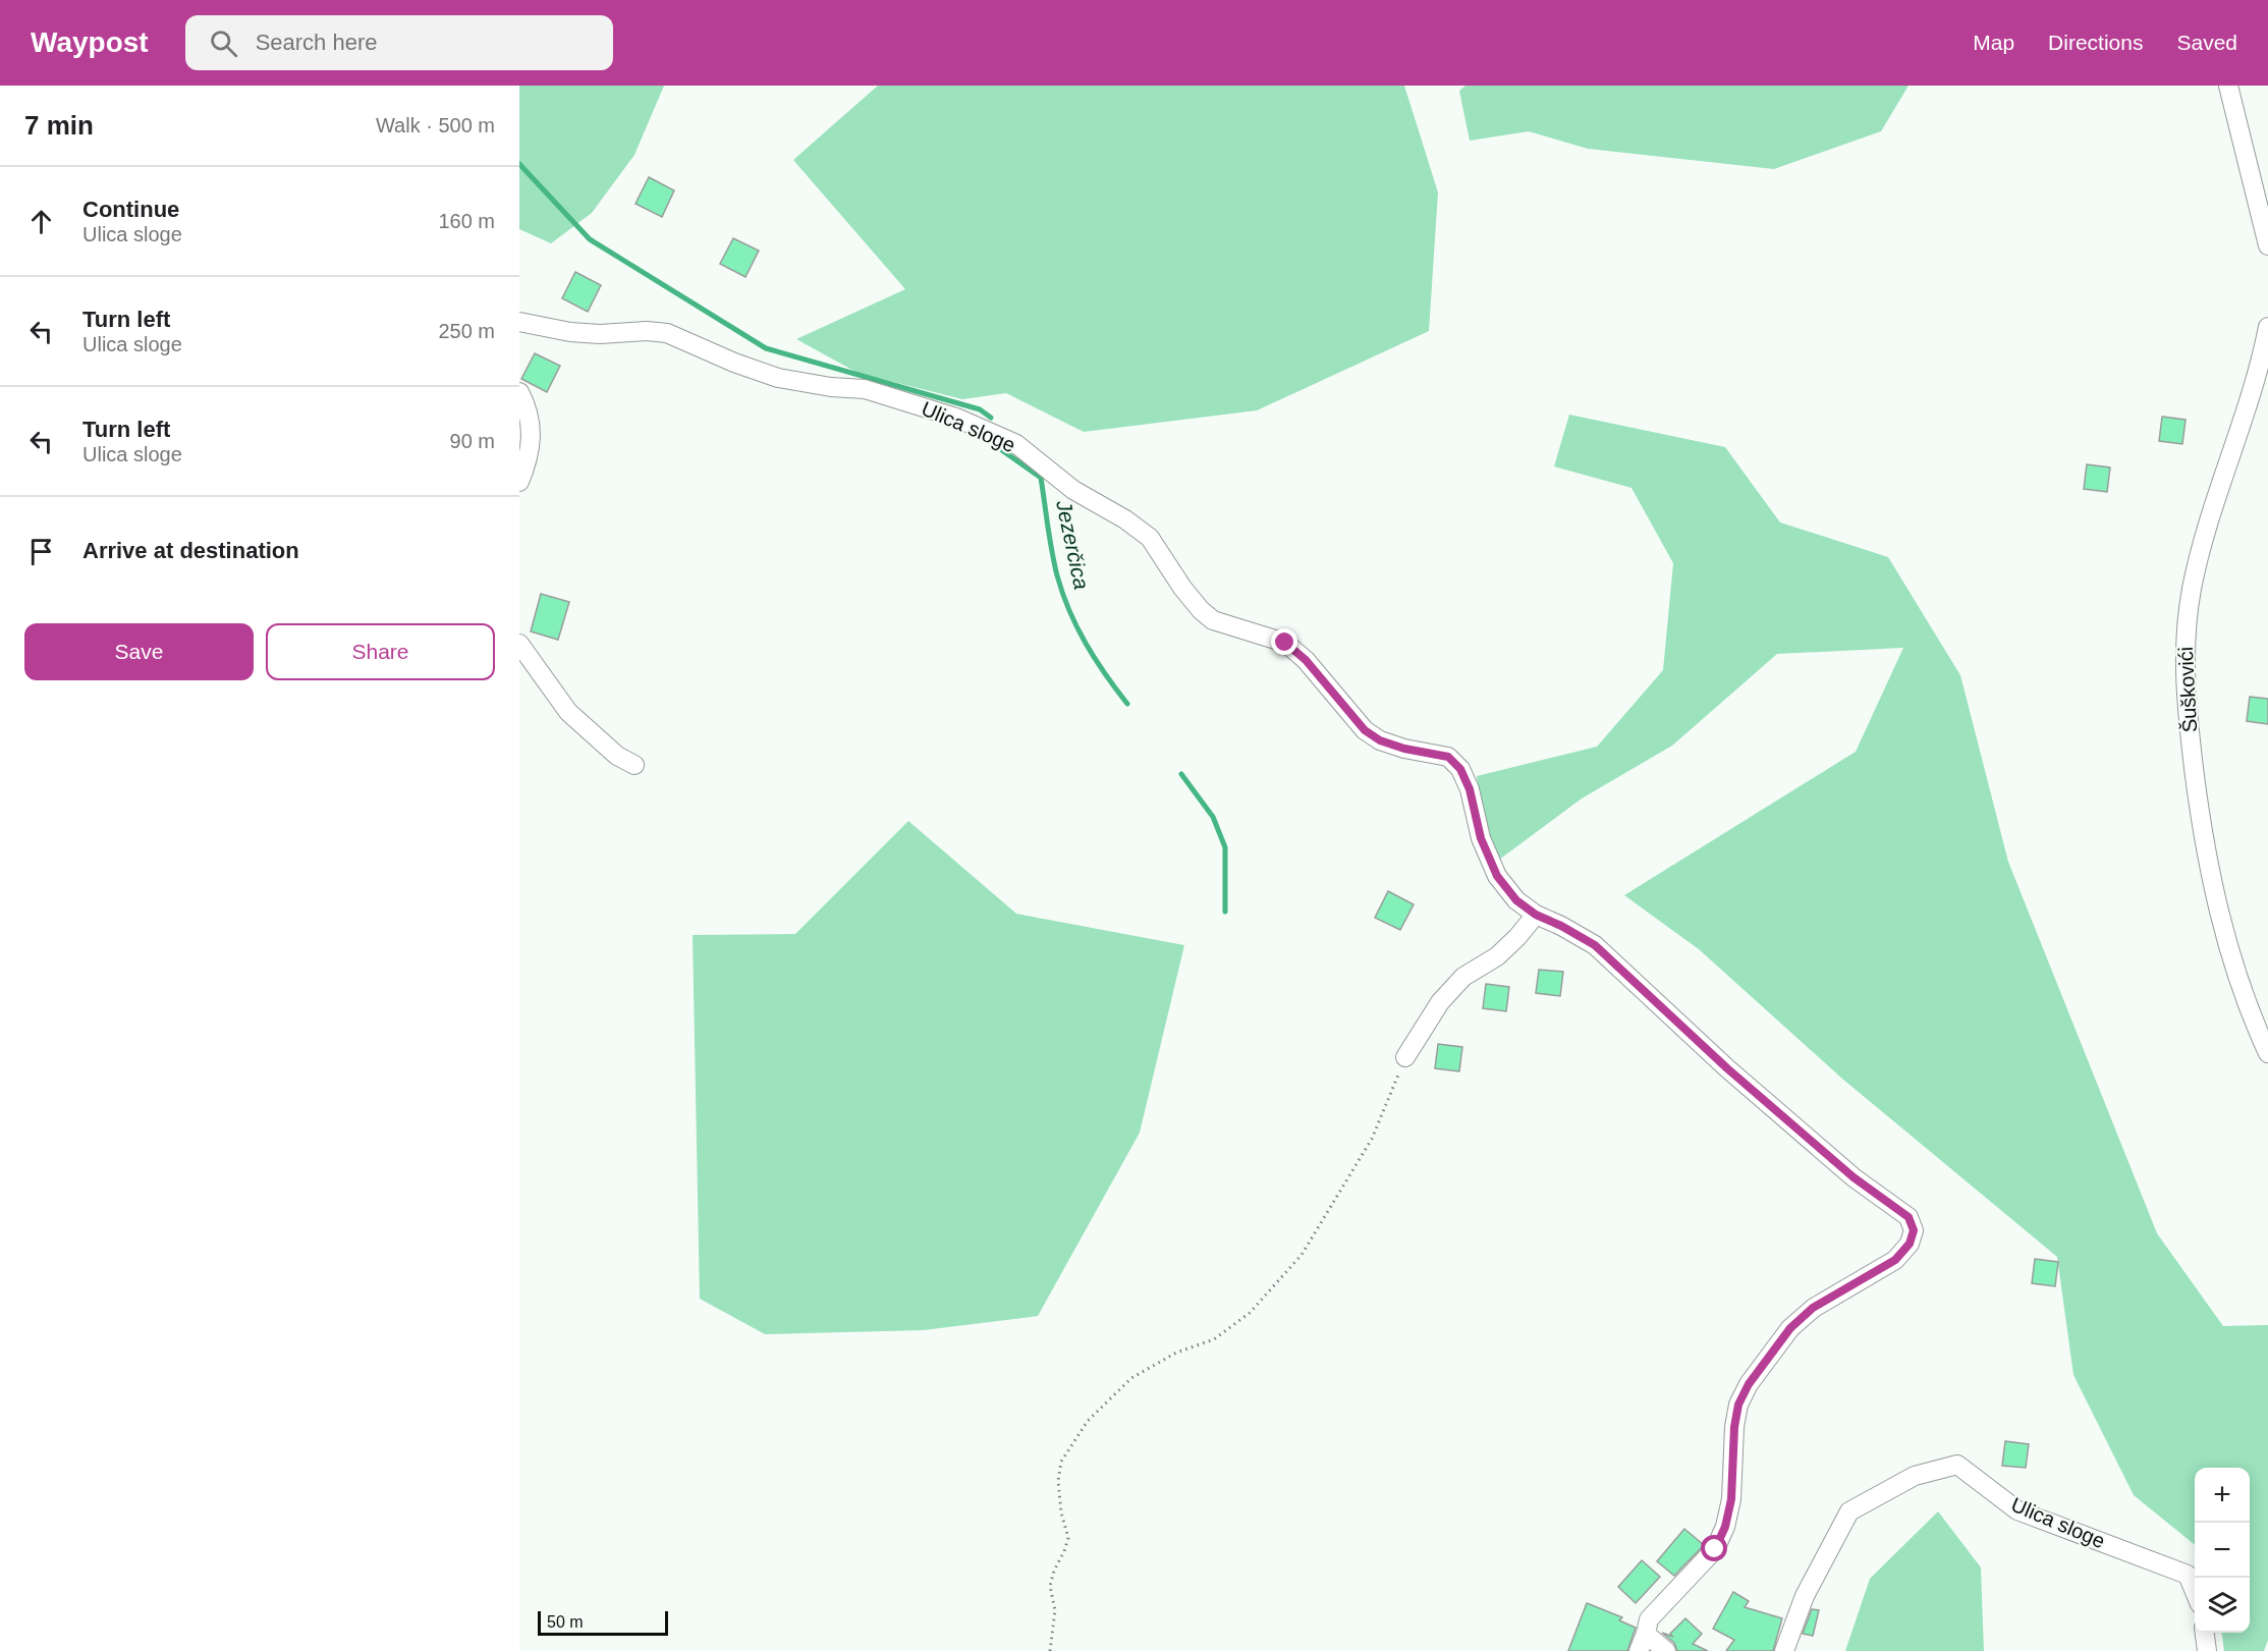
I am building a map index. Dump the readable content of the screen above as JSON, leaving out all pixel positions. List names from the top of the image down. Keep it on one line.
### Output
{"streets":{"street":["Ulica sloge","Šuškovići"]},"water":["Jezerčica"],"scale_bar":"50 m","page":{"header":"Waypost","search":"Search here","nav":["Map","Directions","Saved"],"heading":["7 min","Walk · 500 m"],"list":[["Continue","Ulica sloge","160 m"],["Turn left","Ulica sloge","250 m"],["Turn left","Ulica sloge","90 m"],"Arrive at destination"],"buttons":["Save","Share"],"map_buttons":["+","−"],"scale":"50 m"}}
